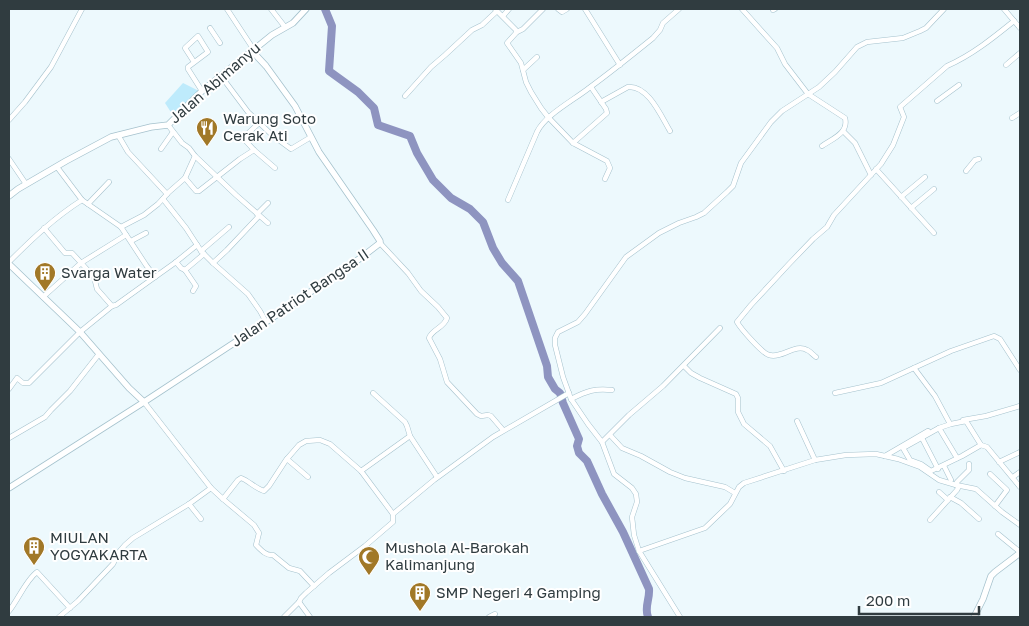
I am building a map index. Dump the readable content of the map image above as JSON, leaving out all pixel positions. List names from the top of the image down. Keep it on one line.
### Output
{"streets":{"street":["Jalan Abimanyu","Jalan Patriot Bangsa II"]},"places":{"restaurant":["Warung Soto Cerak Ati"],"building":["Svarga Water","MIULAN YOGYAKARTA","SMP Negeri 4 Gamping"],"mosque":["Mushola Al-Barokah Kalimanjung"]},"scale_bar":"200 m"}
